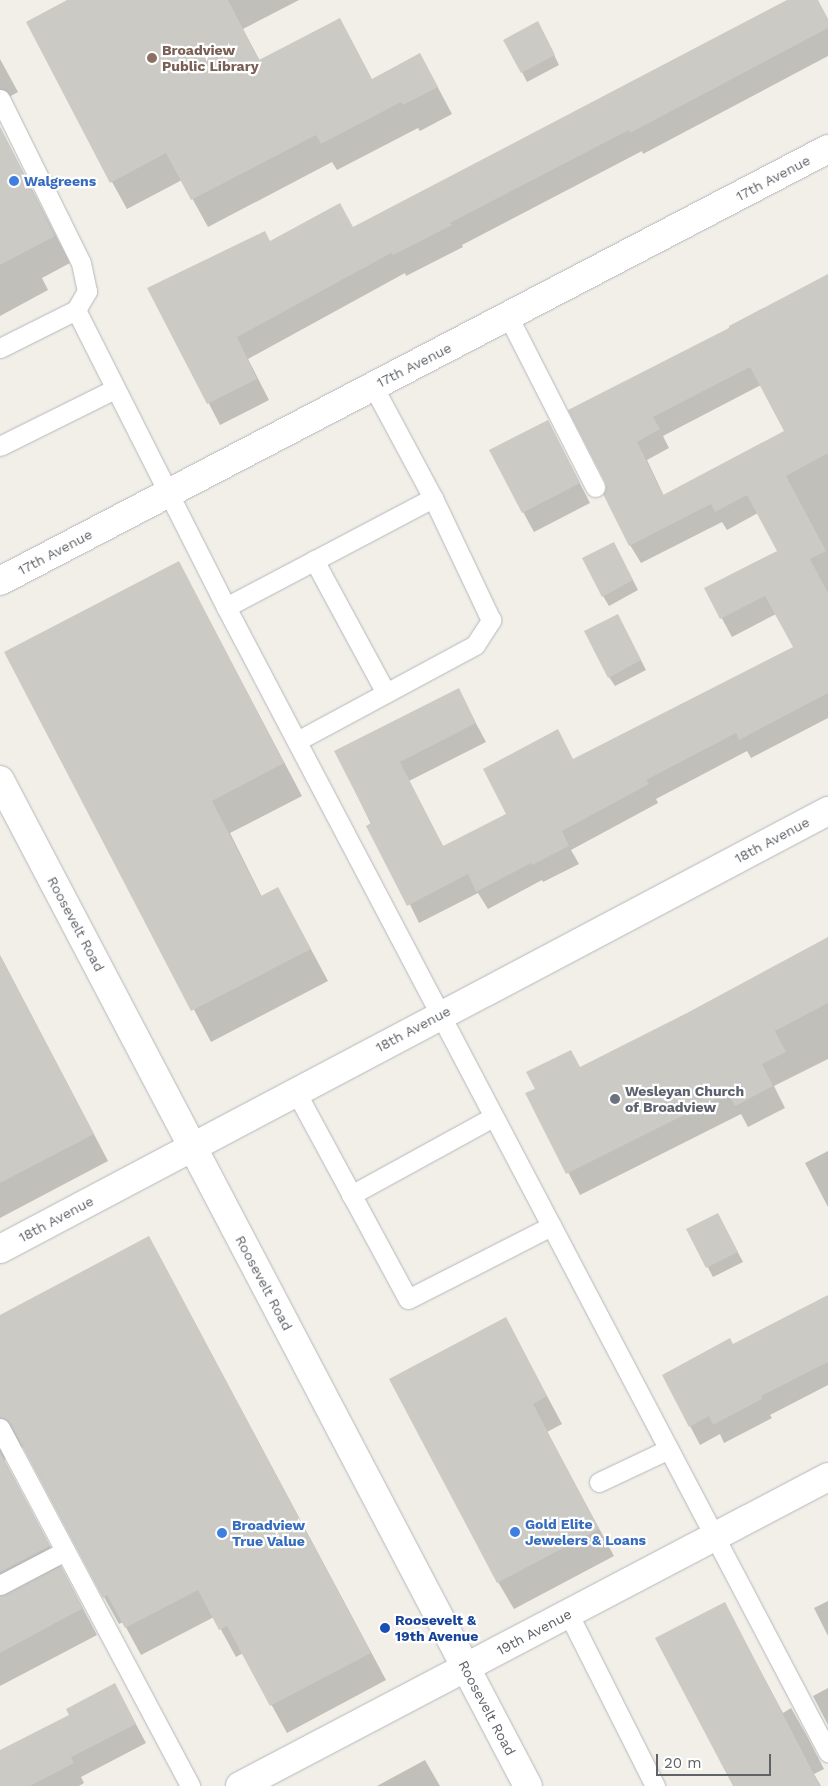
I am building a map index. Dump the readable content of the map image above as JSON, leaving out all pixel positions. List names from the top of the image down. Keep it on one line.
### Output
{"streets":{"street":["17th Avenue","18th Avenue","Roosevelt Road","19th Avenue"]},"crossings":[["18th Avenue","Roosevelt Road"],["Roosevelt Road","19th Avenue"]],"places":["Broadview Public Library","Walgreens","Wesleyan Church of Broadview","Gold Elite Jewelers & Loans","Broadview True Value","Roosevelt & 19th Avenue"],"scale_bar":"20 m"}
